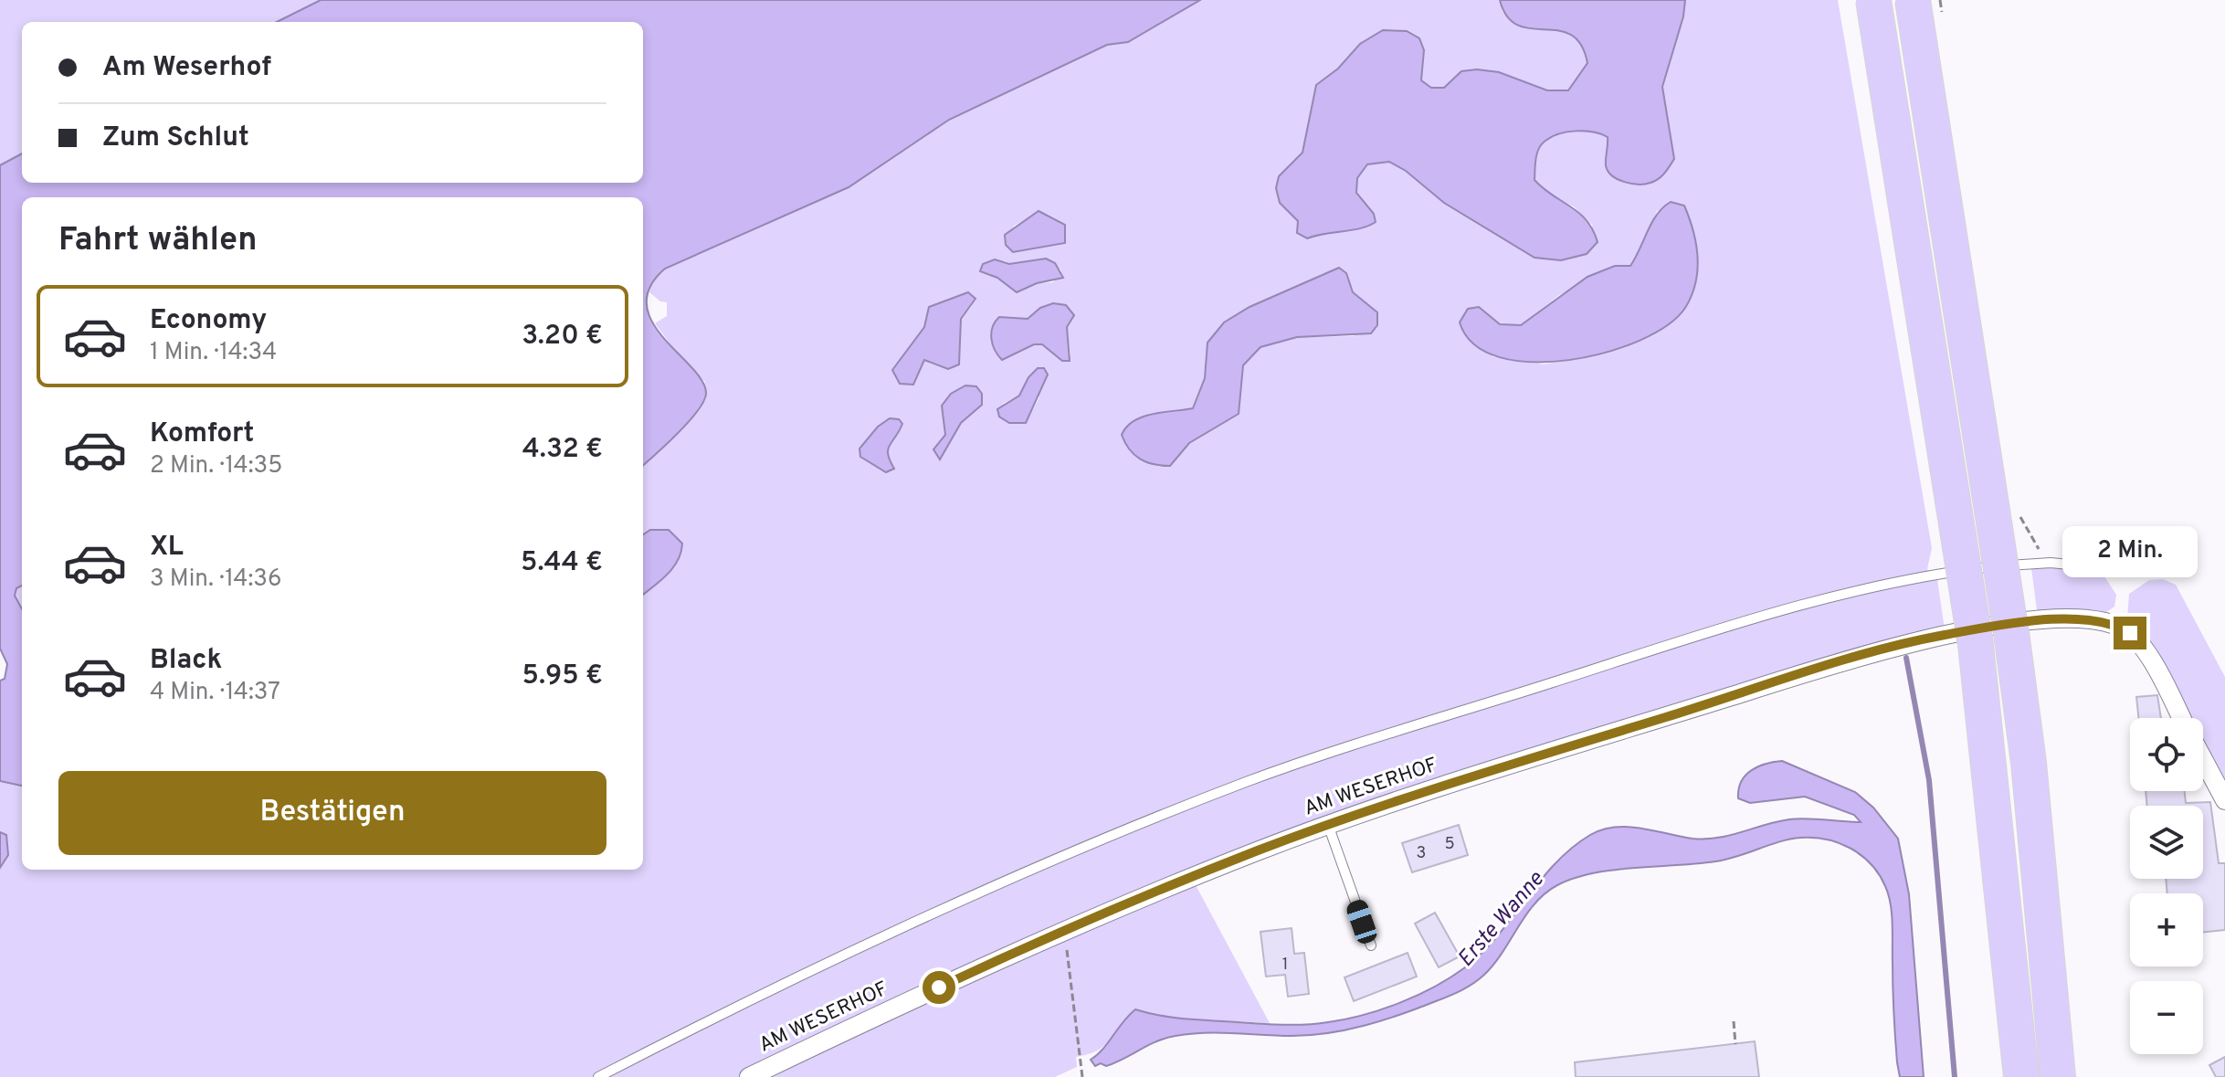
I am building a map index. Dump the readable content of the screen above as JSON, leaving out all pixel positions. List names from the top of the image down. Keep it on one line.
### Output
{"streets":{"street":["AM WESERHOF"]},"water":["Erste Wanne"],"house_numbers":["5","3","1"],"page":{"banner":["Am Weserhof","Zum Schlut"],"heading":"Fahrt wählen","list":[{"name":"Economy","note":"1 Min. · 14:34","value":"3.20 €"},{"name":"Komfort","note":"2 Min. · 14:35","value":"4.32 €"},{"name":"XL","note":"3 Min. · 14:36","value":"5.44 €"},{"name":"Black","note":"4 Min. · 14:37","value":"5.95 €"}],"bubble":"2 Min.","map_buttons":["+","−"],"buttons":"Bestätigen"}}
